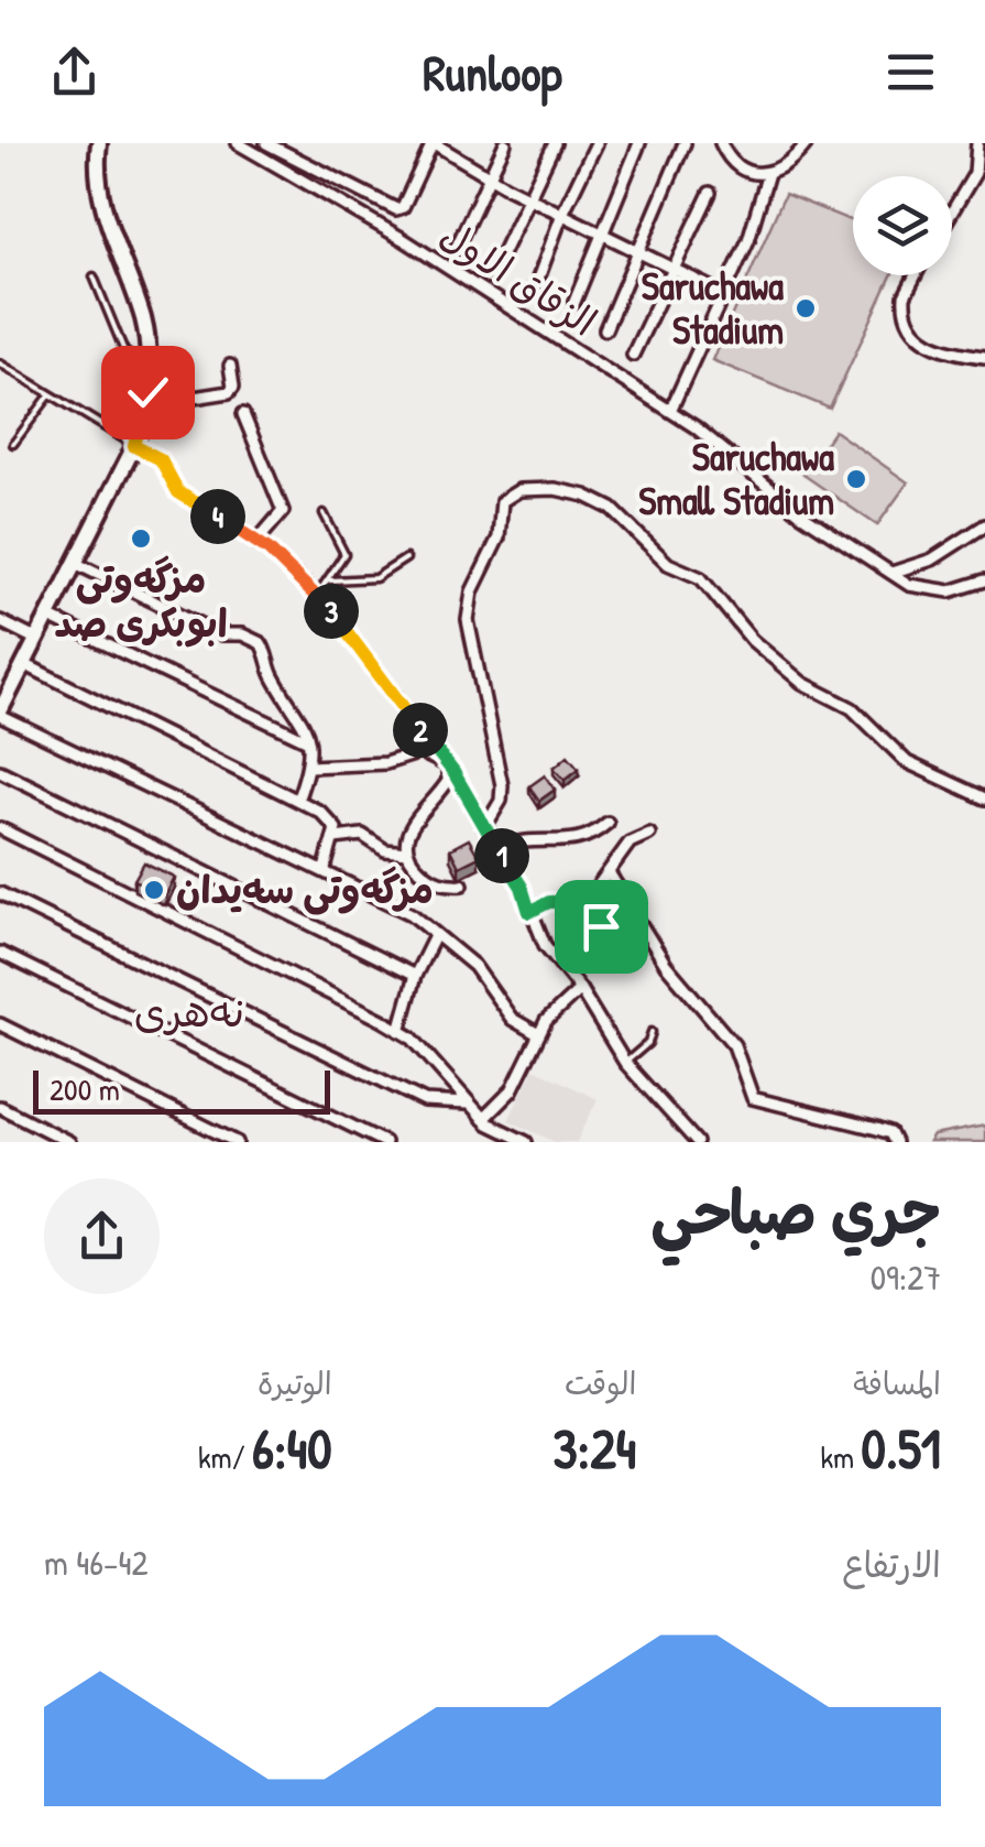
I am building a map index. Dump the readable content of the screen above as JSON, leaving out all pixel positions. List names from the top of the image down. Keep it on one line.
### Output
{"streets":{"street":["الزقاق الاول"]},"districts":["نەھری"],"places":["Saruchawa Stadium","Saruchawa Small Stadium","مزگەوتی ابوبکری صد","مزگەوتی سەیدان"],"scale_bar":"200 m","page":{"header":"Runloop","pins":["4","3","2","1"],"scale":"200 m","heading":["جري صباحي","09:27"],"stats":[["المسافة","0.51 km"],["الوقت","3:24"],["الوتيرة","6:40 /km"]],"chart":["الارتفاع","42–46 m"]}}
